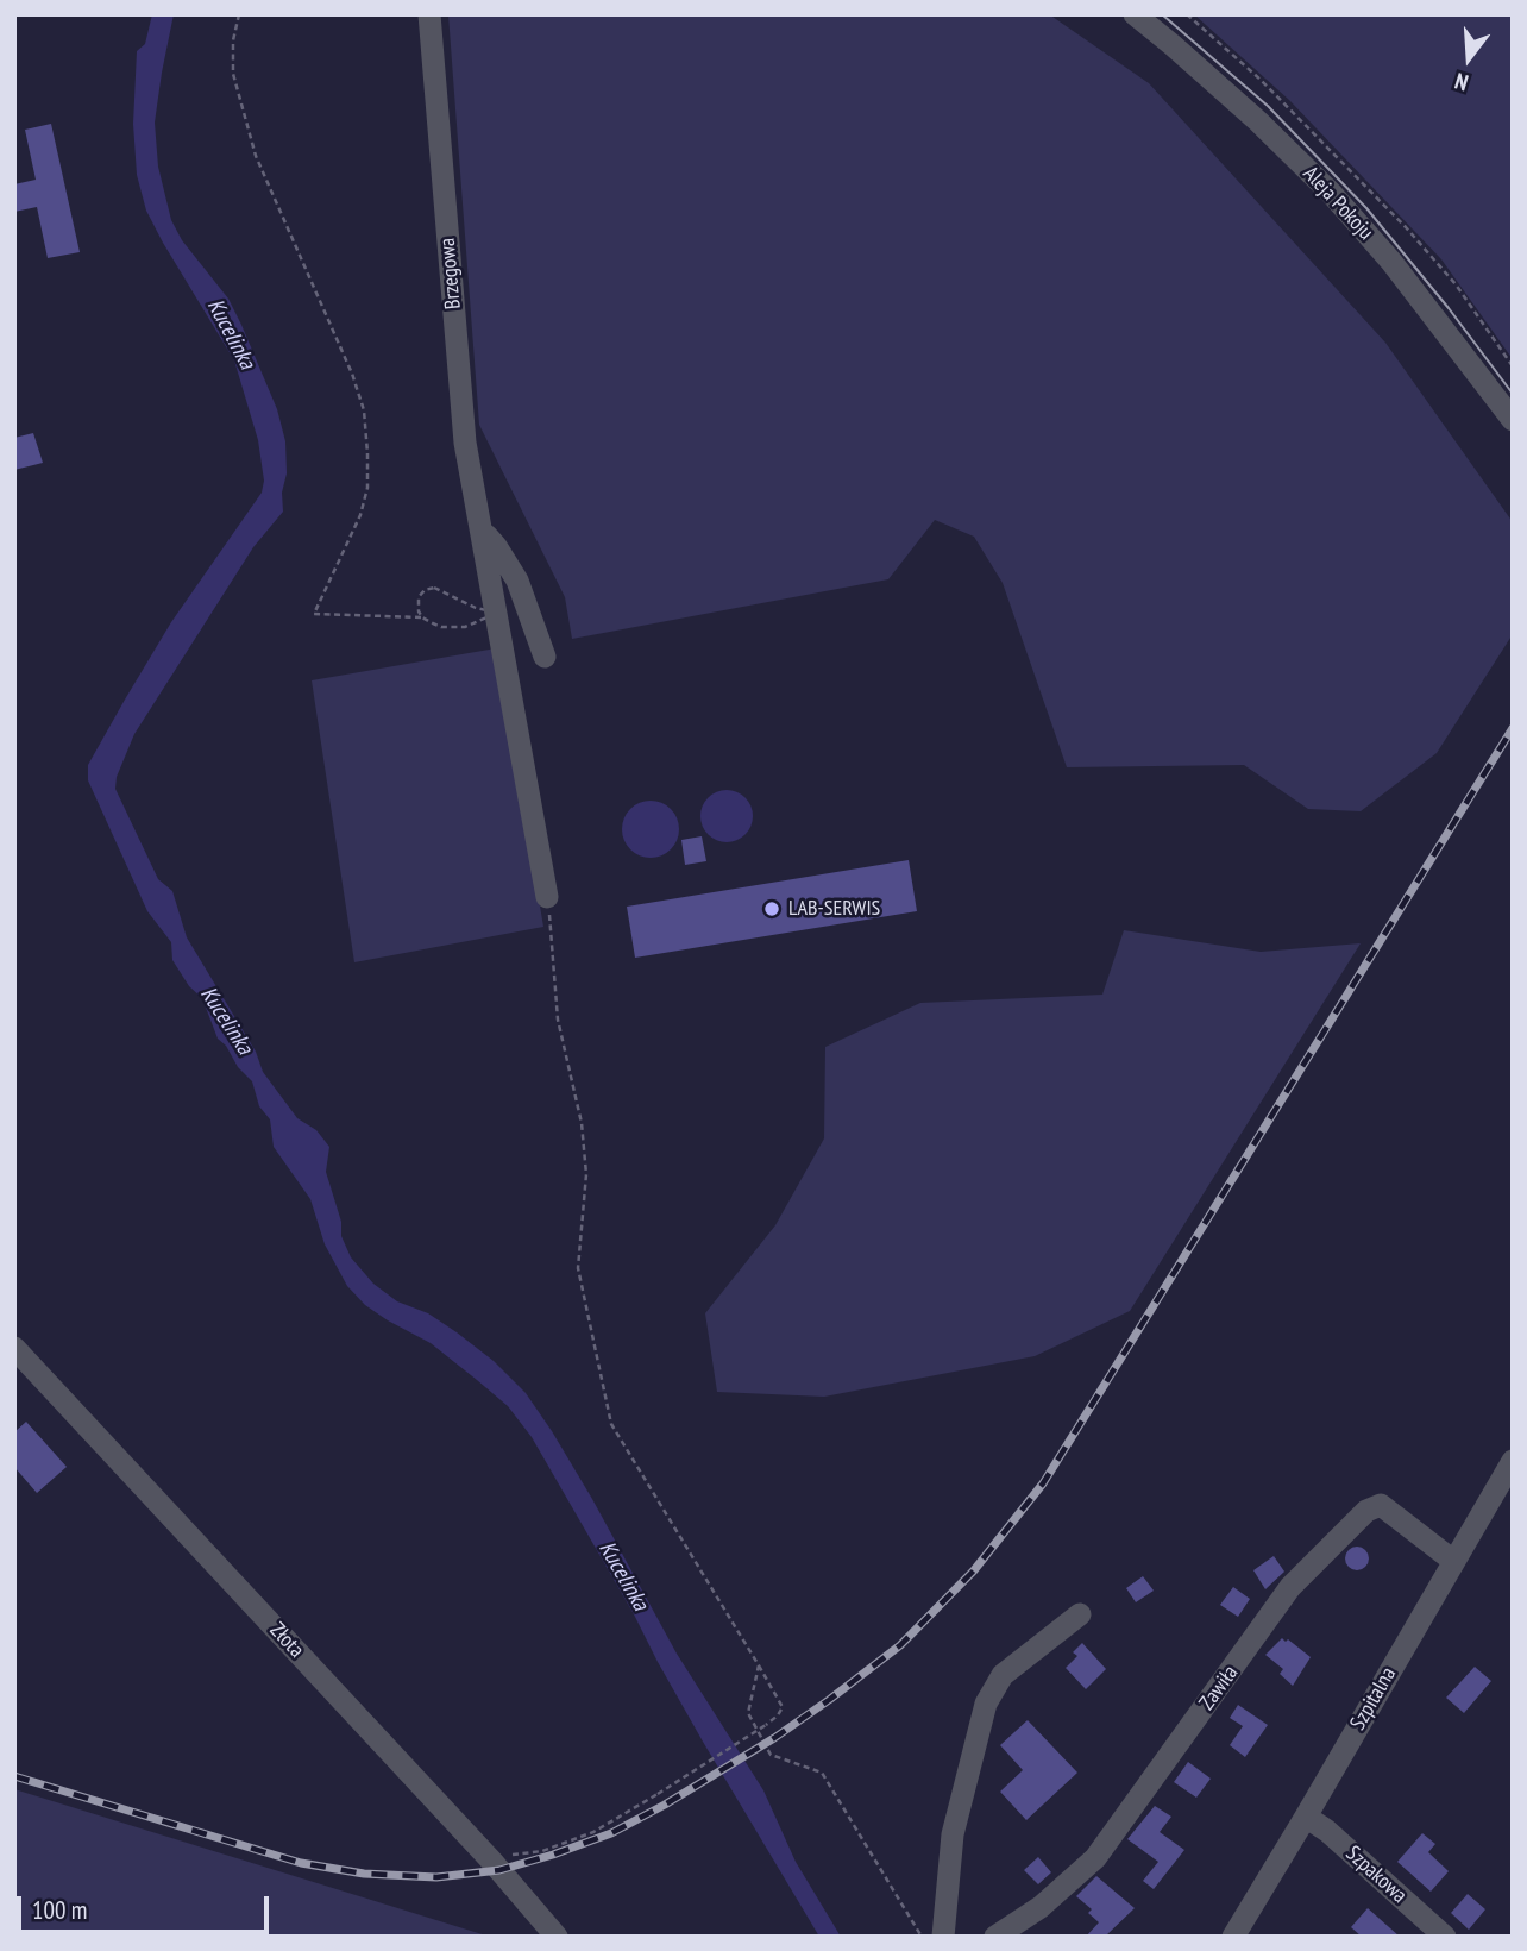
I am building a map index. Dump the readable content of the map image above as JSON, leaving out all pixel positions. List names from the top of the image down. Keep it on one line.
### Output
{"streets":{"street":["Aleja Pokoju","Brzegowa","Złota","Zawiła","Szpitalna","Szpakowa"]},"crossings":[["Zawiła","Szpitalna"],["Szpitalna","Szpakowa"]],"water":["Kucelinka"],"places":["LAB-SERWIS"],"scale_bar":"100 m","north":"bottom"}
